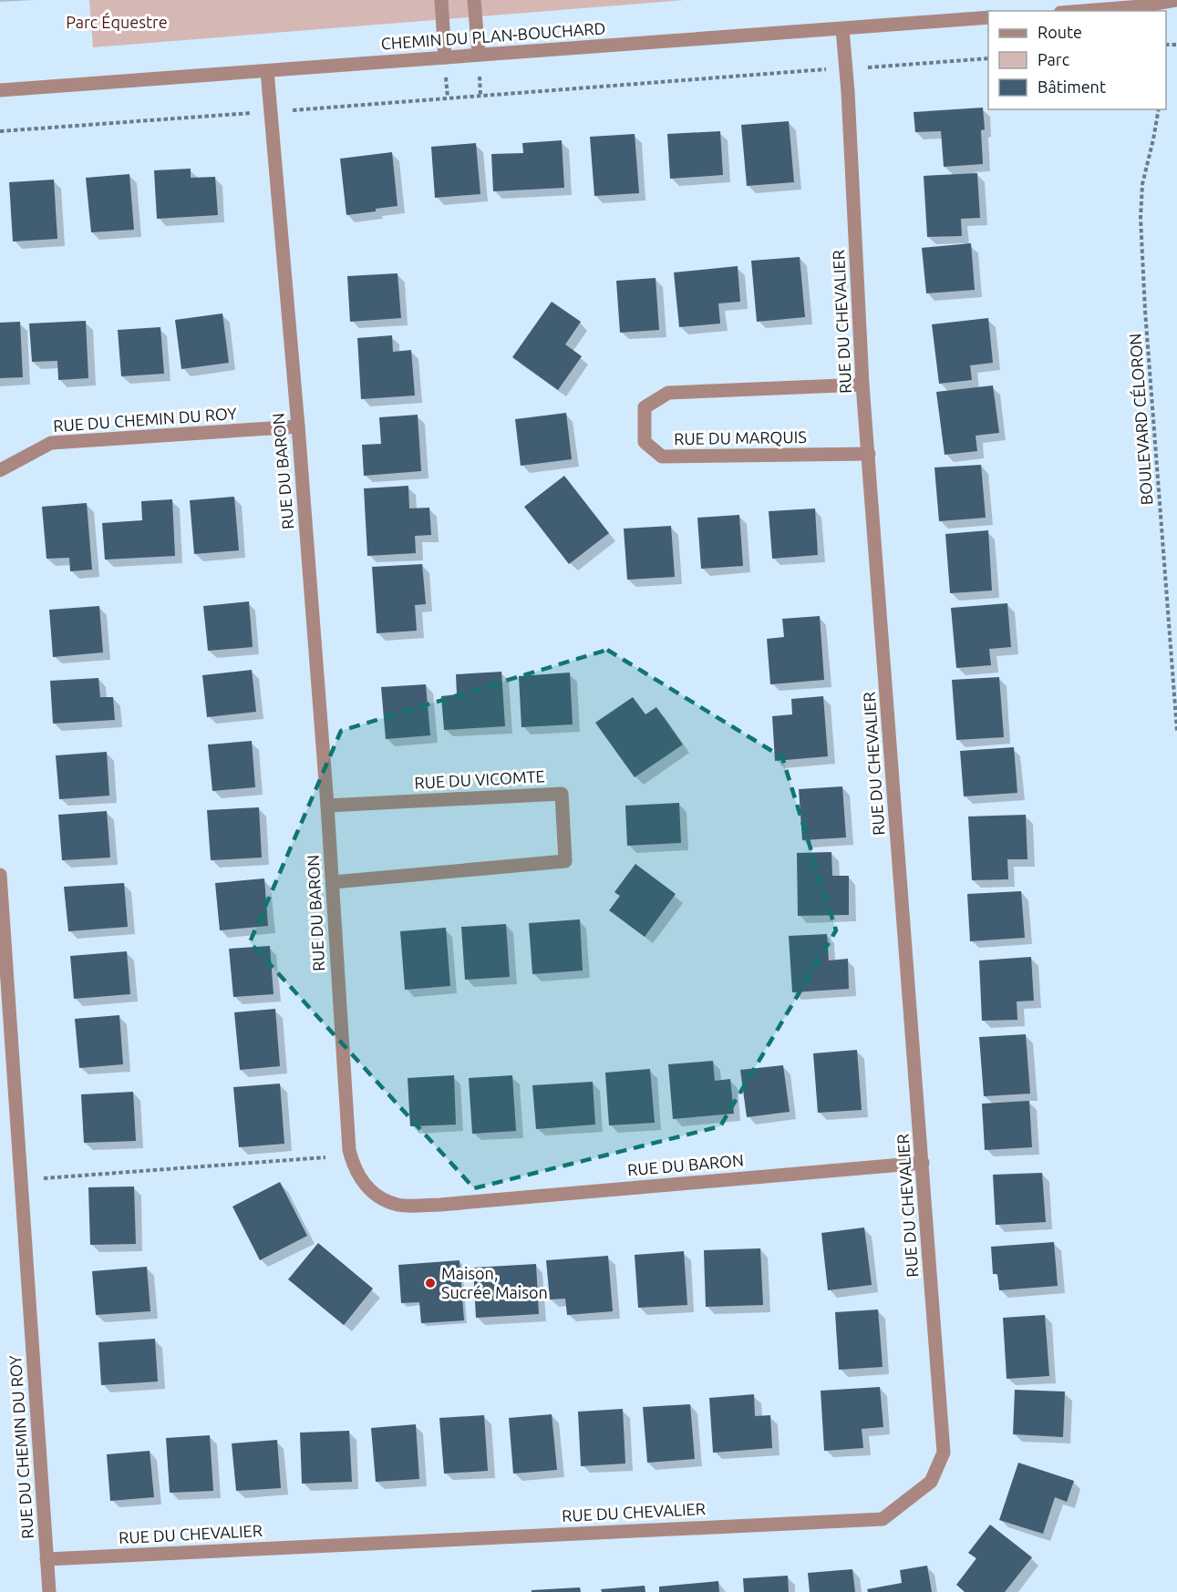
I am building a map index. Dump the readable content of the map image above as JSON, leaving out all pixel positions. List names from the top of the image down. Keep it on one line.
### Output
{"streets":{"street":["CHEMIN DU PLAN-BOUCHARD","RUE DU CHEVALIER","RUE DU CHEMIN DU ROY","RUE DU MARQUIS","RUE DU BARON","RUE DU VICOMTE"],"path":["BOULEVARD CÉLORON"]},"crossings":[["CHEMIN DU PLAN-BOUCHARD","RUE DU CHEVALIER"],["CHEMIN DU PLAN-BOUCHARD","RUE DU BARON"],["RUE DU CHEVALIER","RUE DU CHEMIN DU ROY"],["RUE DU CHEVALIER","RUE DU MARQUIS"],["RUE DU CHEVALIER","RUE DU BARON"],["RUE DU CHEMIN DU ROY","RUE DU BARON"],["RUE DU BARON","RUE DU VICOMTE"]],"parks":["Parc Équestre"],"places":["Maison, Sucrée Maison"],"legend":["Route","Parc","Bâtiment"]}
